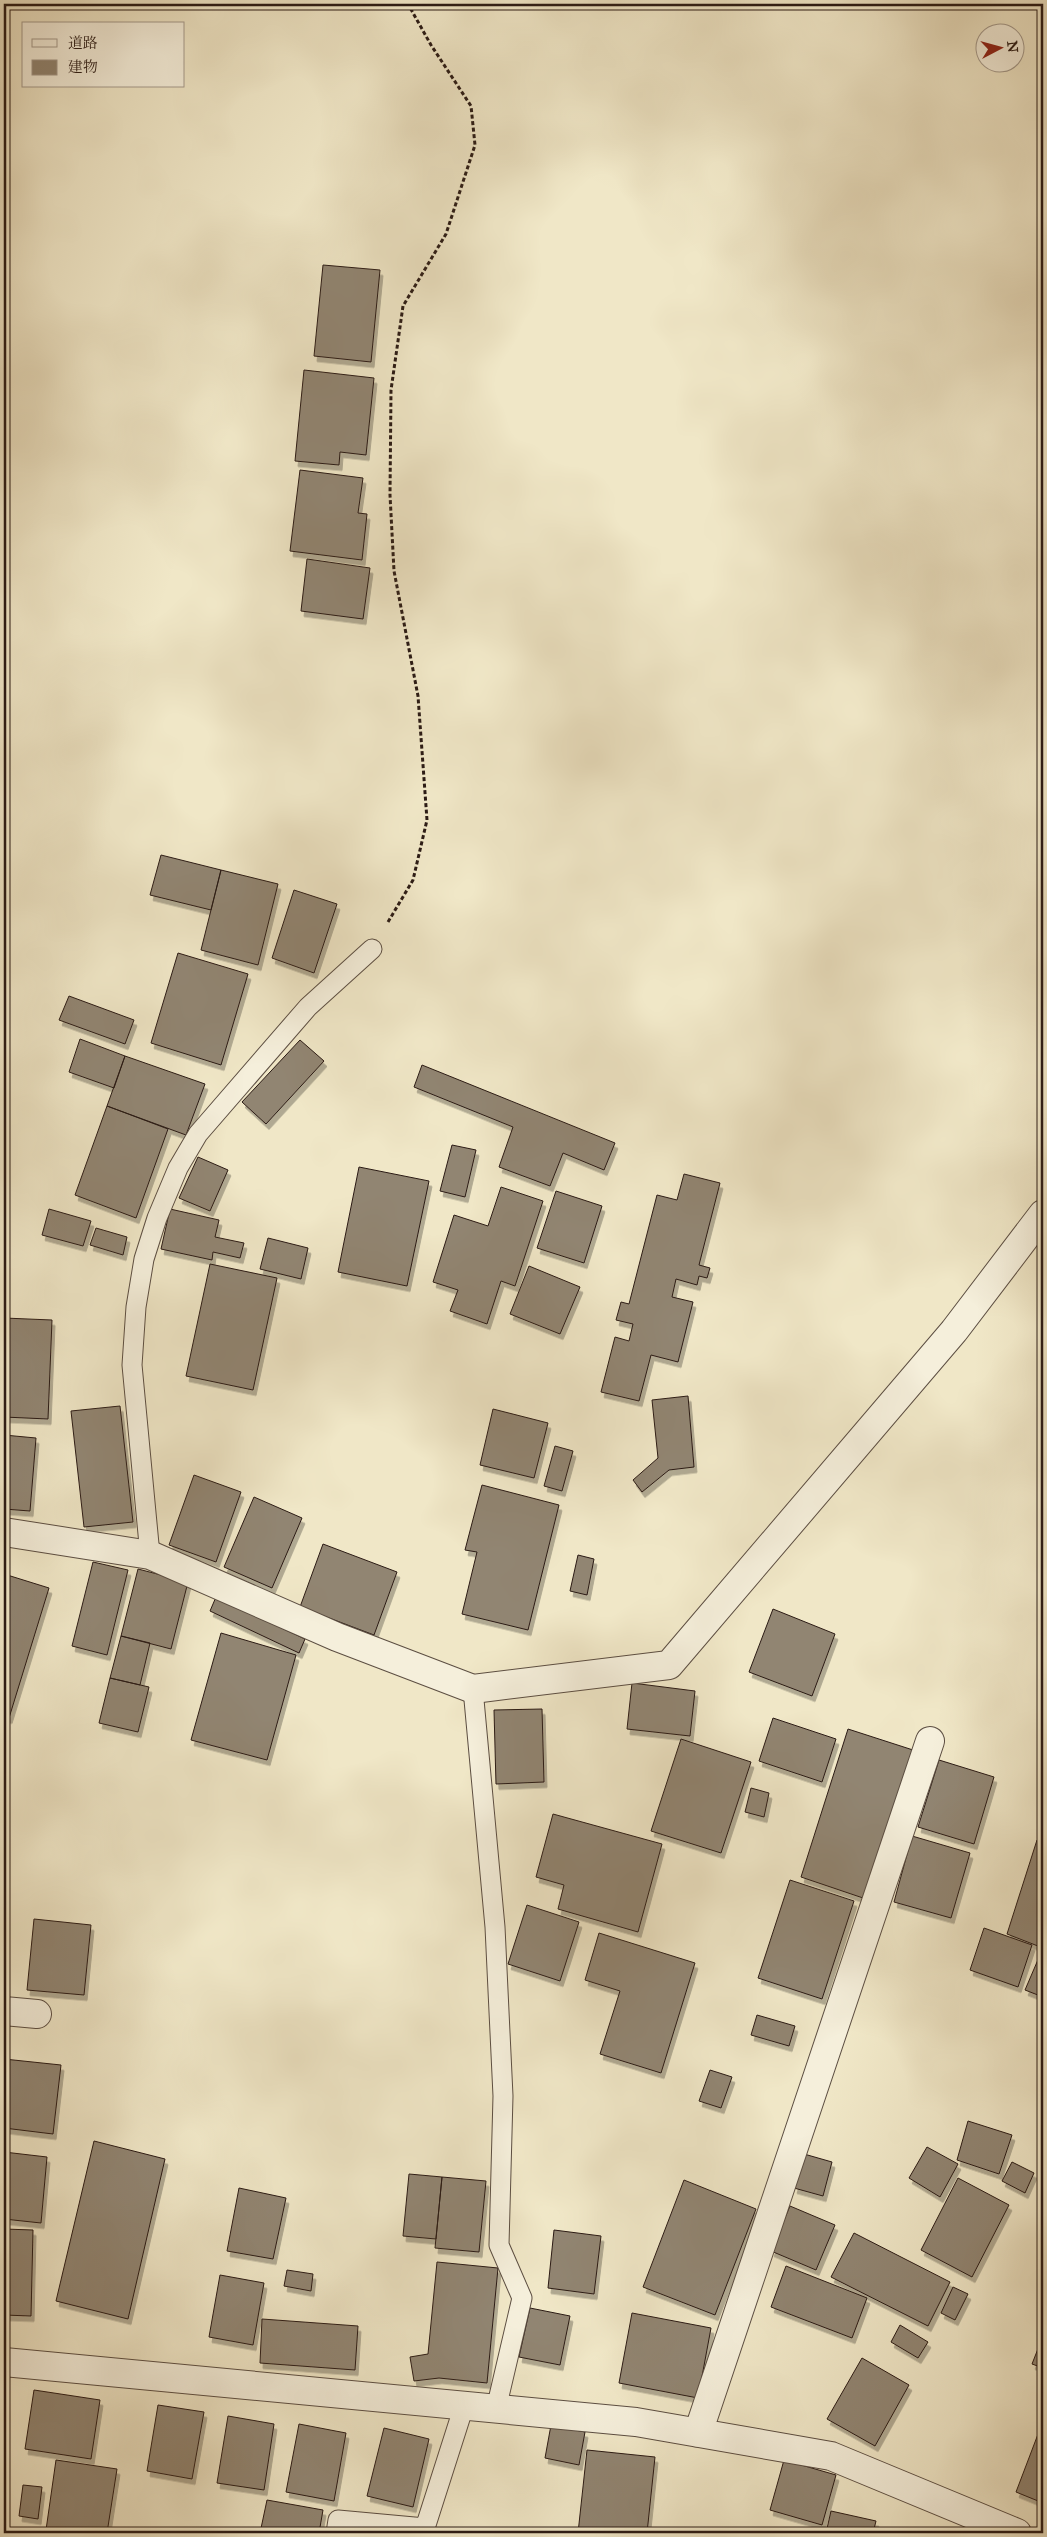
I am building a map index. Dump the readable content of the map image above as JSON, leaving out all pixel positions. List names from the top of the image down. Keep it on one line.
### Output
{"legend":["道路","建物"],"north":"right"}
